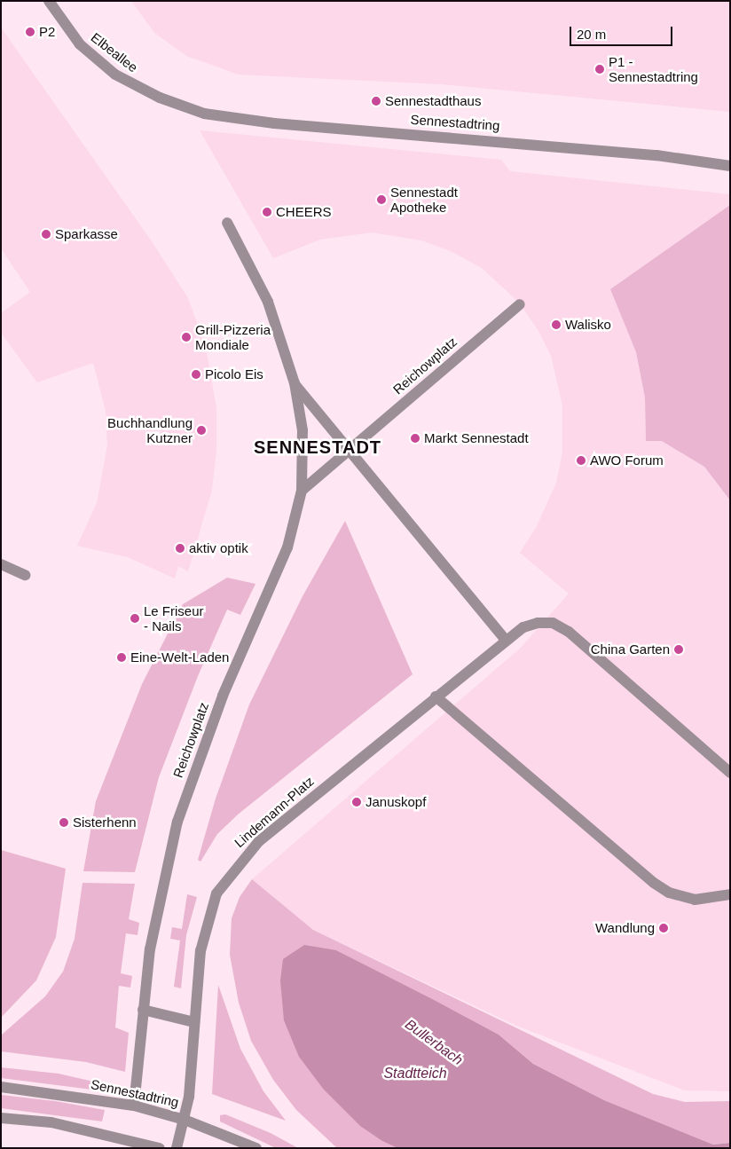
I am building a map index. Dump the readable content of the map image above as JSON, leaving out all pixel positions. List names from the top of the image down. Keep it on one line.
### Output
{"streets":{"street":["Elbeallee","Sennestadtring","Reichowplatz","Lindemann-Platz"]},"crossings":[["Elbeallee","Sennestadtring"],["Sennestadtring","Reichowplatz"],["Sennestadtring","Lindemann-Platz"],["Reichowplatz","Lindemann-Platz"]],"districts":["SENNESTADT"],"water":["Bullerbach","Stadtteich"],"places":["P2","P1 - Sennestadtring","Sennestadthaus","Sennestadt Apotheke","CHEERS","Sparkasse","Walisko","Grill-Pizzeria Mondiale","Picolo Eis","Buchhandlung Kutzner","Markt Sennestadt","AWO Forum","aktiv optik","Le Friseur - Nails","China Garten","Eine-Welt-Laden","Januskopf","Sisterhenn","Wandlung"],"scale_bar":"20 m"}
